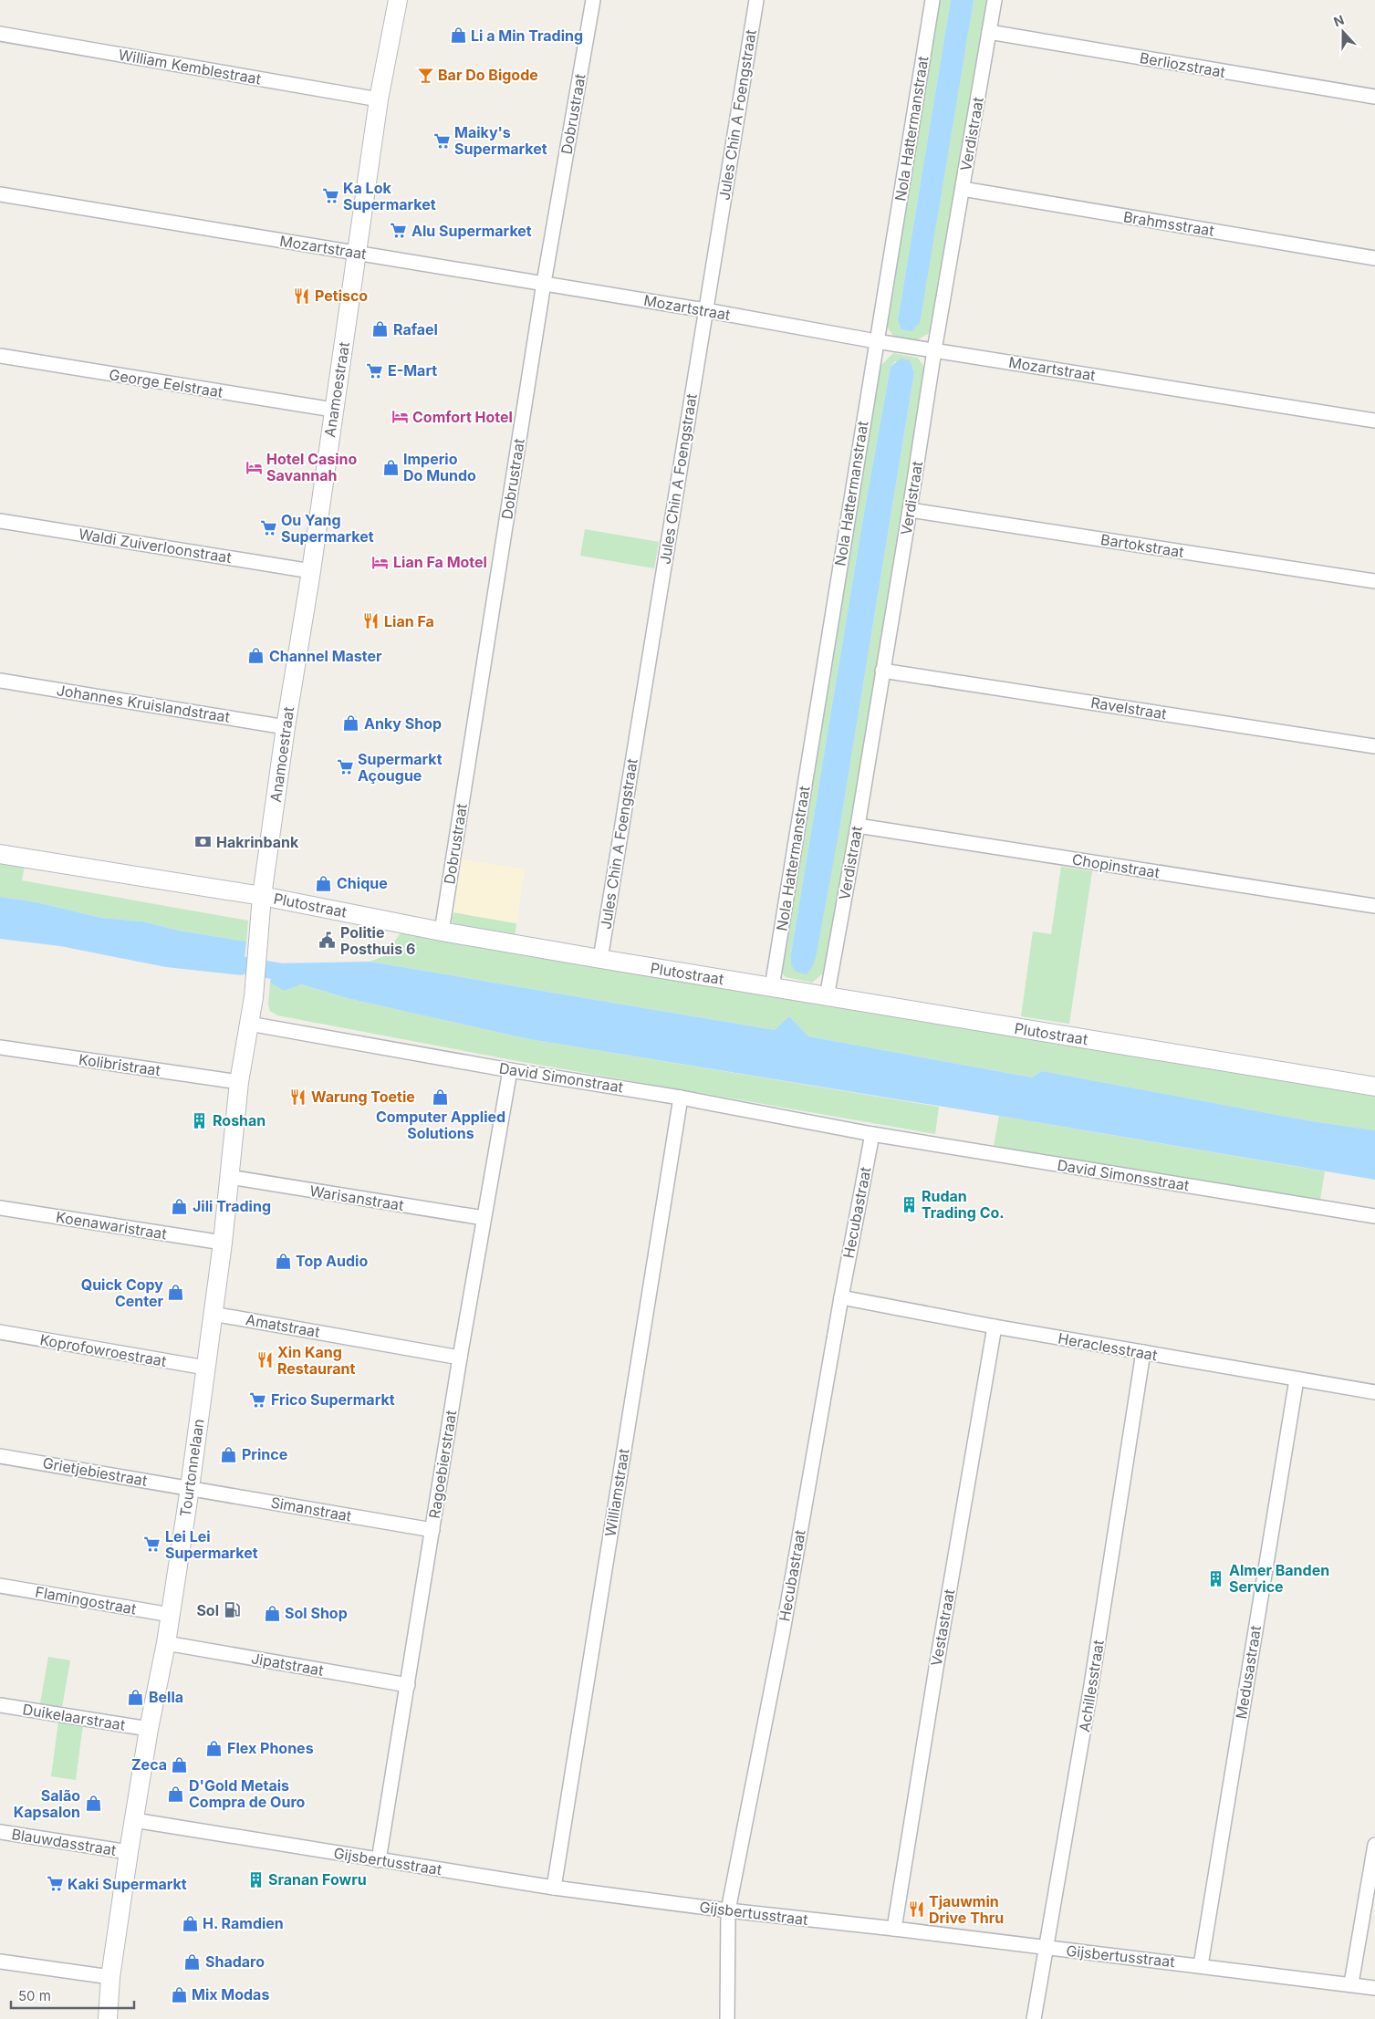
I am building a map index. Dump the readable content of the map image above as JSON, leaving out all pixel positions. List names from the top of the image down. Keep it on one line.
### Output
{"streets":{"street":["Berliozstraat","William Kemblestraat","Dobrustraat","Jules Chin A Foengstraat","Nola Hattermanstraat","Verdistraat","Brahmsstraat","Mozartstraat","George Eelstraat","Anamoestraat","Waldi Zuiverloonstraat","Bartokstraat","Johannes Kruislandstraat","Ravelstraat","Chopinstraat","Plutostraat","Kolibristraat","David Simonstraat","David Simonsstraat","Warisanstraat","Hecubastraat","Koenawaristraat","Amatstraat","Heraclesstraat","Koprofowroestraat","Ragoebierstraat","Tourtonnelaan","Grietjebiestraat","Williamstraat","Simanstraat","Flamingostraat","Vestastraat","Jipatstraat","Medusastraat","Achillesstraat","Duikelaarstraat","Blauwdasstraat","Gijsbertusstraat"]},"crossings":[["Berliozstraat","Verdistraat"],["William Kemblestraat","Anamoestraat"],["Dobrustraat","Mozartstraat"],["Dobrustraat","Plutostraat"],["Jules Chin A Foengstraat","Mozartstraat"],["Jules Chin A Foengstraat","Plutostraat"],["Nola Hattermanstraat","Mozartstraat"],["Nola Hattermanstraat","Plutostraat"],["Verdistraat","Brahmsstraat"],["Verdistraat","Mozartstraat"],["Verdistraat","Bartokstraat"],["Verdistraat","Ravelstraat"],["Verdistraat","Chopinstraat"],["Verdistraat","Plutostraat"],["Mozartstraat","Anamoestraat"],["George Eelstraat","Anamoestraat"],["Anamoestraat","Waldi Zuiverloonstraat"],["Anamoestraat","Johannes Kruislandstraat"],["Anamoestraat","Plutostraat"],["Anamoestraat","Tourtonnelaan"],["Kolibristraat","Tourtonnelaan"],["David Simonstraat","David Simonsstraat"],["David Simonstraat","Hecubastraat"],["David Simonstraat","Ragoebierstraat"],["David Simonstraat","Tourtonnelaan"],["David Simonstraat","Williamstraat"],["David Simonsstraat","Hecubastraat"],["Warisanstraat","Ragoebierstraat"],["Warisanstraat","Tourtonnelaan"],["Hecubastraat","Heraclesstraat"],["Hecubastraat","Gijsbertusstraat"],["Koenawaristraat","Tourtonnelaan"],["Amatstraat","Ragoebierstraat"],["Amatstraat","Tourtonnelaan"],["Heraclesstraat","Vestastraat"],["Heraclesstraat","Medusastraat"],["Heraclesstraat","Achillesstraat"],["Koprofowroestraat","Tourtonnelaan"],["Ragoebierstraat","Simanstraat"],["Ragoebierstraat","Jipatstraat"],["Ragoebierstraat","Gijsbertusstraat"],["Tourtonnelaan","Grietjebiestraat"],["Tourtonnelaan","Simanstraat"],["Tourtonnelaan","Flamingostraat"],["Tourtonnelaan","Jipatstraat"],["Tourtonnelaan","Duikelaarstraat"],["Tourtonnelaan","Blauwdasstraat"],["Tourtonnelaan","Gijsbertusstraat"],["Grietjebiestraat","Simanstraat"],["Williamstraat","Gijsbertusstraat"],["Vestastraat","Gijsbertusstraat"],["Medusastraat","Gijsbertusstraat"],["Achillesstraat","Gijsbertusstraat"]],"places":{"shop":["Li a Min Trading","Rafael","Imperio Do Mundo","Channel Master","Anky Shop","Chique","Computer Applied Solutions","Jili Trading","Top Audio","Quick Copy Center","Prince","Sol Shop","Bella","Flex Phones","Zeca","D'Gold Metais Compra de Ouro","Salão Kapsalon","H. Ramdien","Shadaro","Mix Modas"],"bar":["Bar Do Bigode"],"supermarket":["Maiky's Supermarket","Ka Lok Supermarket","Alu Supermarket","E-Mart","Ou Yang Supermarket","Supermarkt Açougue","Frico Supermarkt","Lei Lei Supermarket","Kaki Supermarkt"],"restaurant":["Petisco","Lian Fa","Warung Toetie","Xin Kang Restaurant","Tjauwmin Drive Thru"],"hotel":["Comfort Hotel","Hotel Casino Savannah","Lian Fa Motel"],"bank":["Hakrinbank"],"public building":["Politie Posthuis 6"],"building":["Roshan","Rudan Trading Co.","Almer Banden Service","Sranan Fowru"],"fuel station":["Sol"]},"scale_bar":"50 m","north":"top"}
